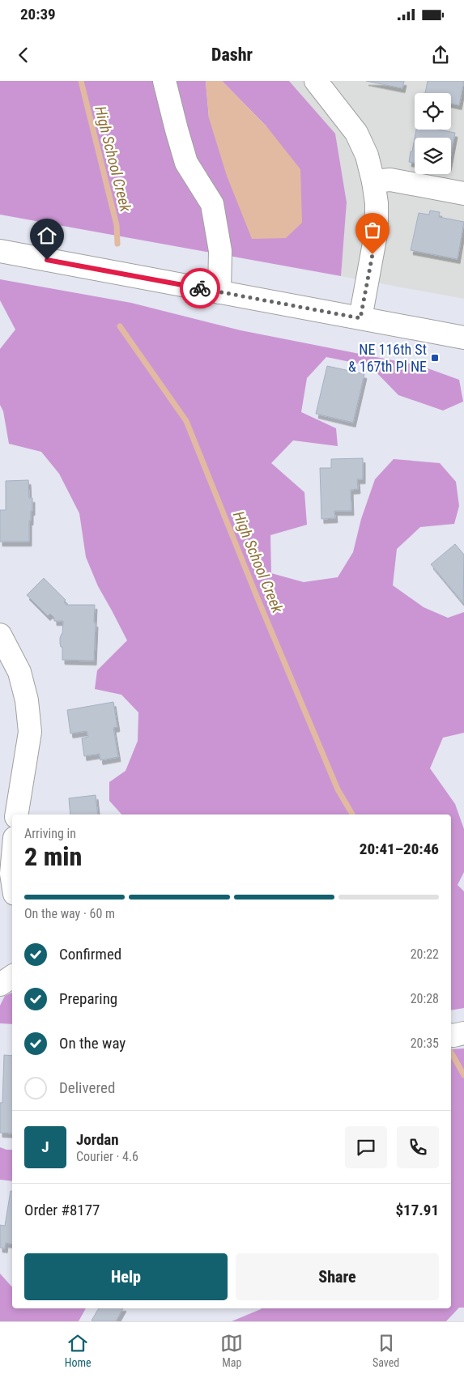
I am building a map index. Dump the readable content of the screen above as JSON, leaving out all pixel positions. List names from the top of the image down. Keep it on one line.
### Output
{"water":["High School Creek"],"places":{"transit":["NE 116th St & 167th Pl NE"]},"page":{"status":"20:39","header":"Dashr","heading":["2 min","Arriving in","20:41–20:46"],"panel":["Jordan","Courier · 4.6","Order #8177","$17.91"],"bar":"On the way · 60 m","list":[["Confirmed","20:22"],["Preparing","20:28"],["On the way","20:35"],"Delivered"],"round":"J","buttons":["Help","Share"],"tabs":["Home","Map","Saved"]}}
